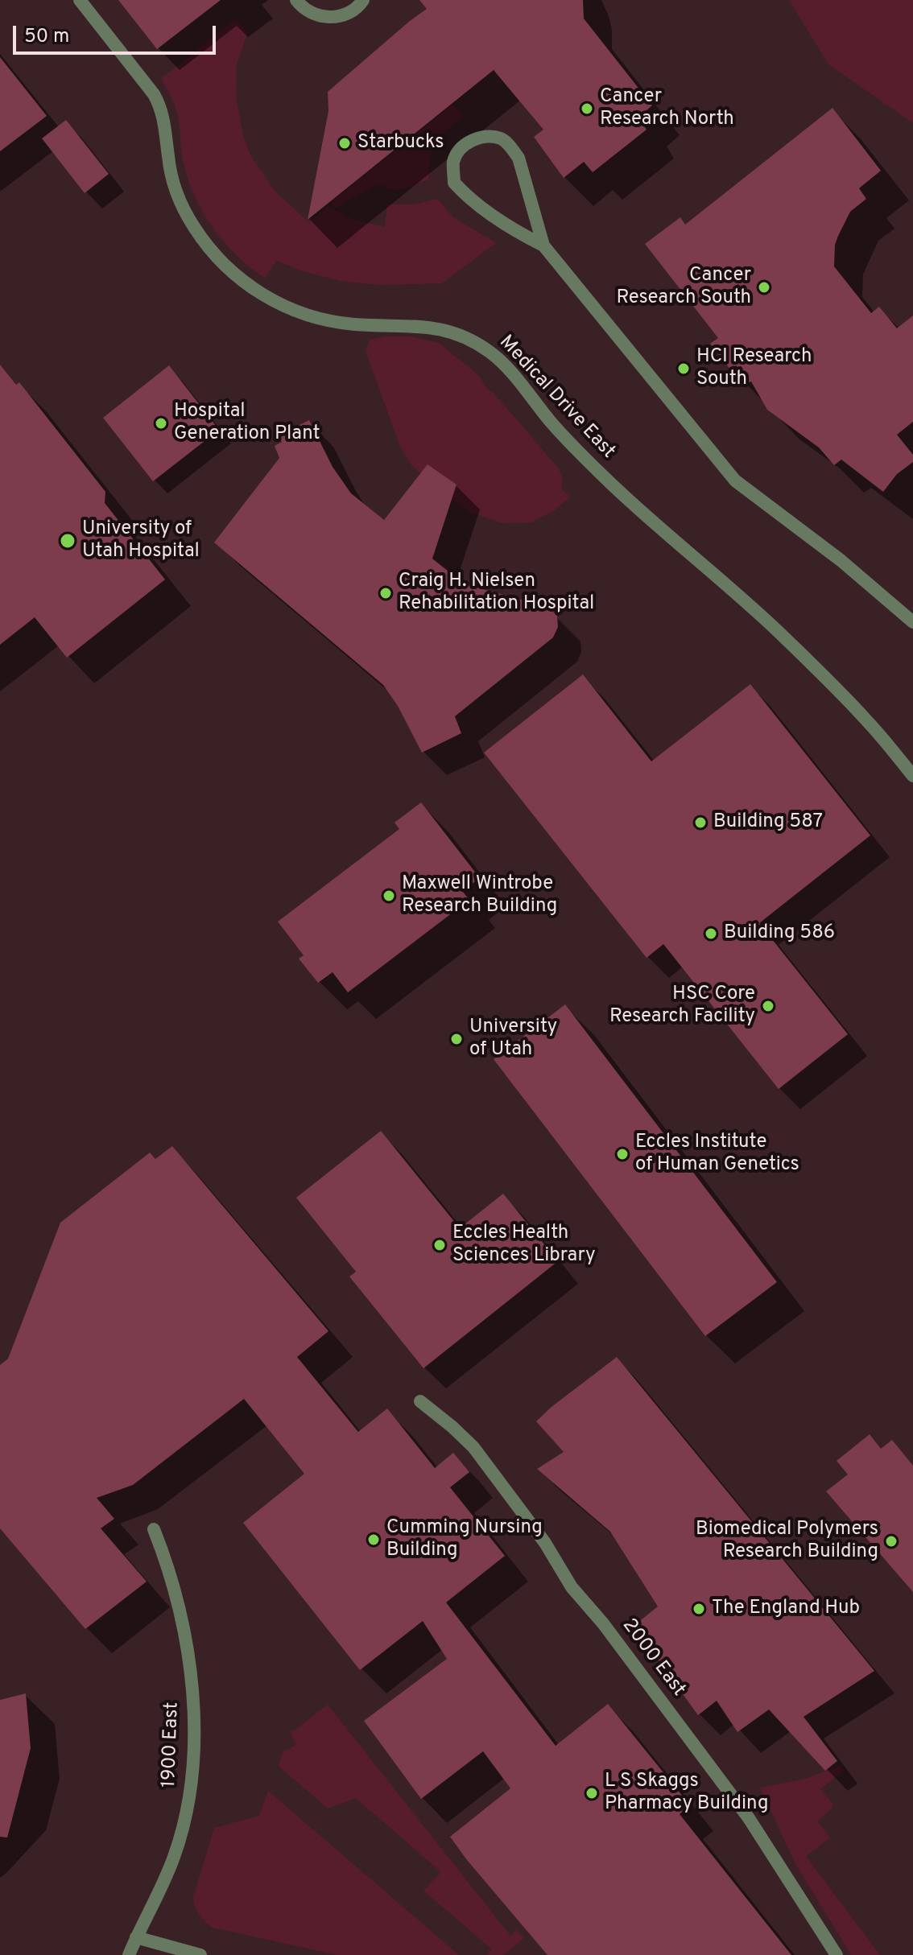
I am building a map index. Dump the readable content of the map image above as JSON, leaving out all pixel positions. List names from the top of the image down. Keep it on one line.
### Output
{"streets":{"street":["Medical Drive East","2000 East","1900 East"]},"places":["Cancer Research North","Starbucks","Cancer Research South","HCI Research South","Hospital Generation Plant","University of Utah Hospital","Craig H. Nielsen Rehabilitation Hospital","Building 587","Maxwell Wintrobe Research Building","Building 586","HSC Core Research Facility","University of Utah","Eccles Institute of Human Genetics","Eccles Health Sciences Library","Cumming Nursing Building","Biomedical Polymers Research Building","The England Hub","L S Skaggs Pharmacy Building"],"scale_bar":"50 m"}
